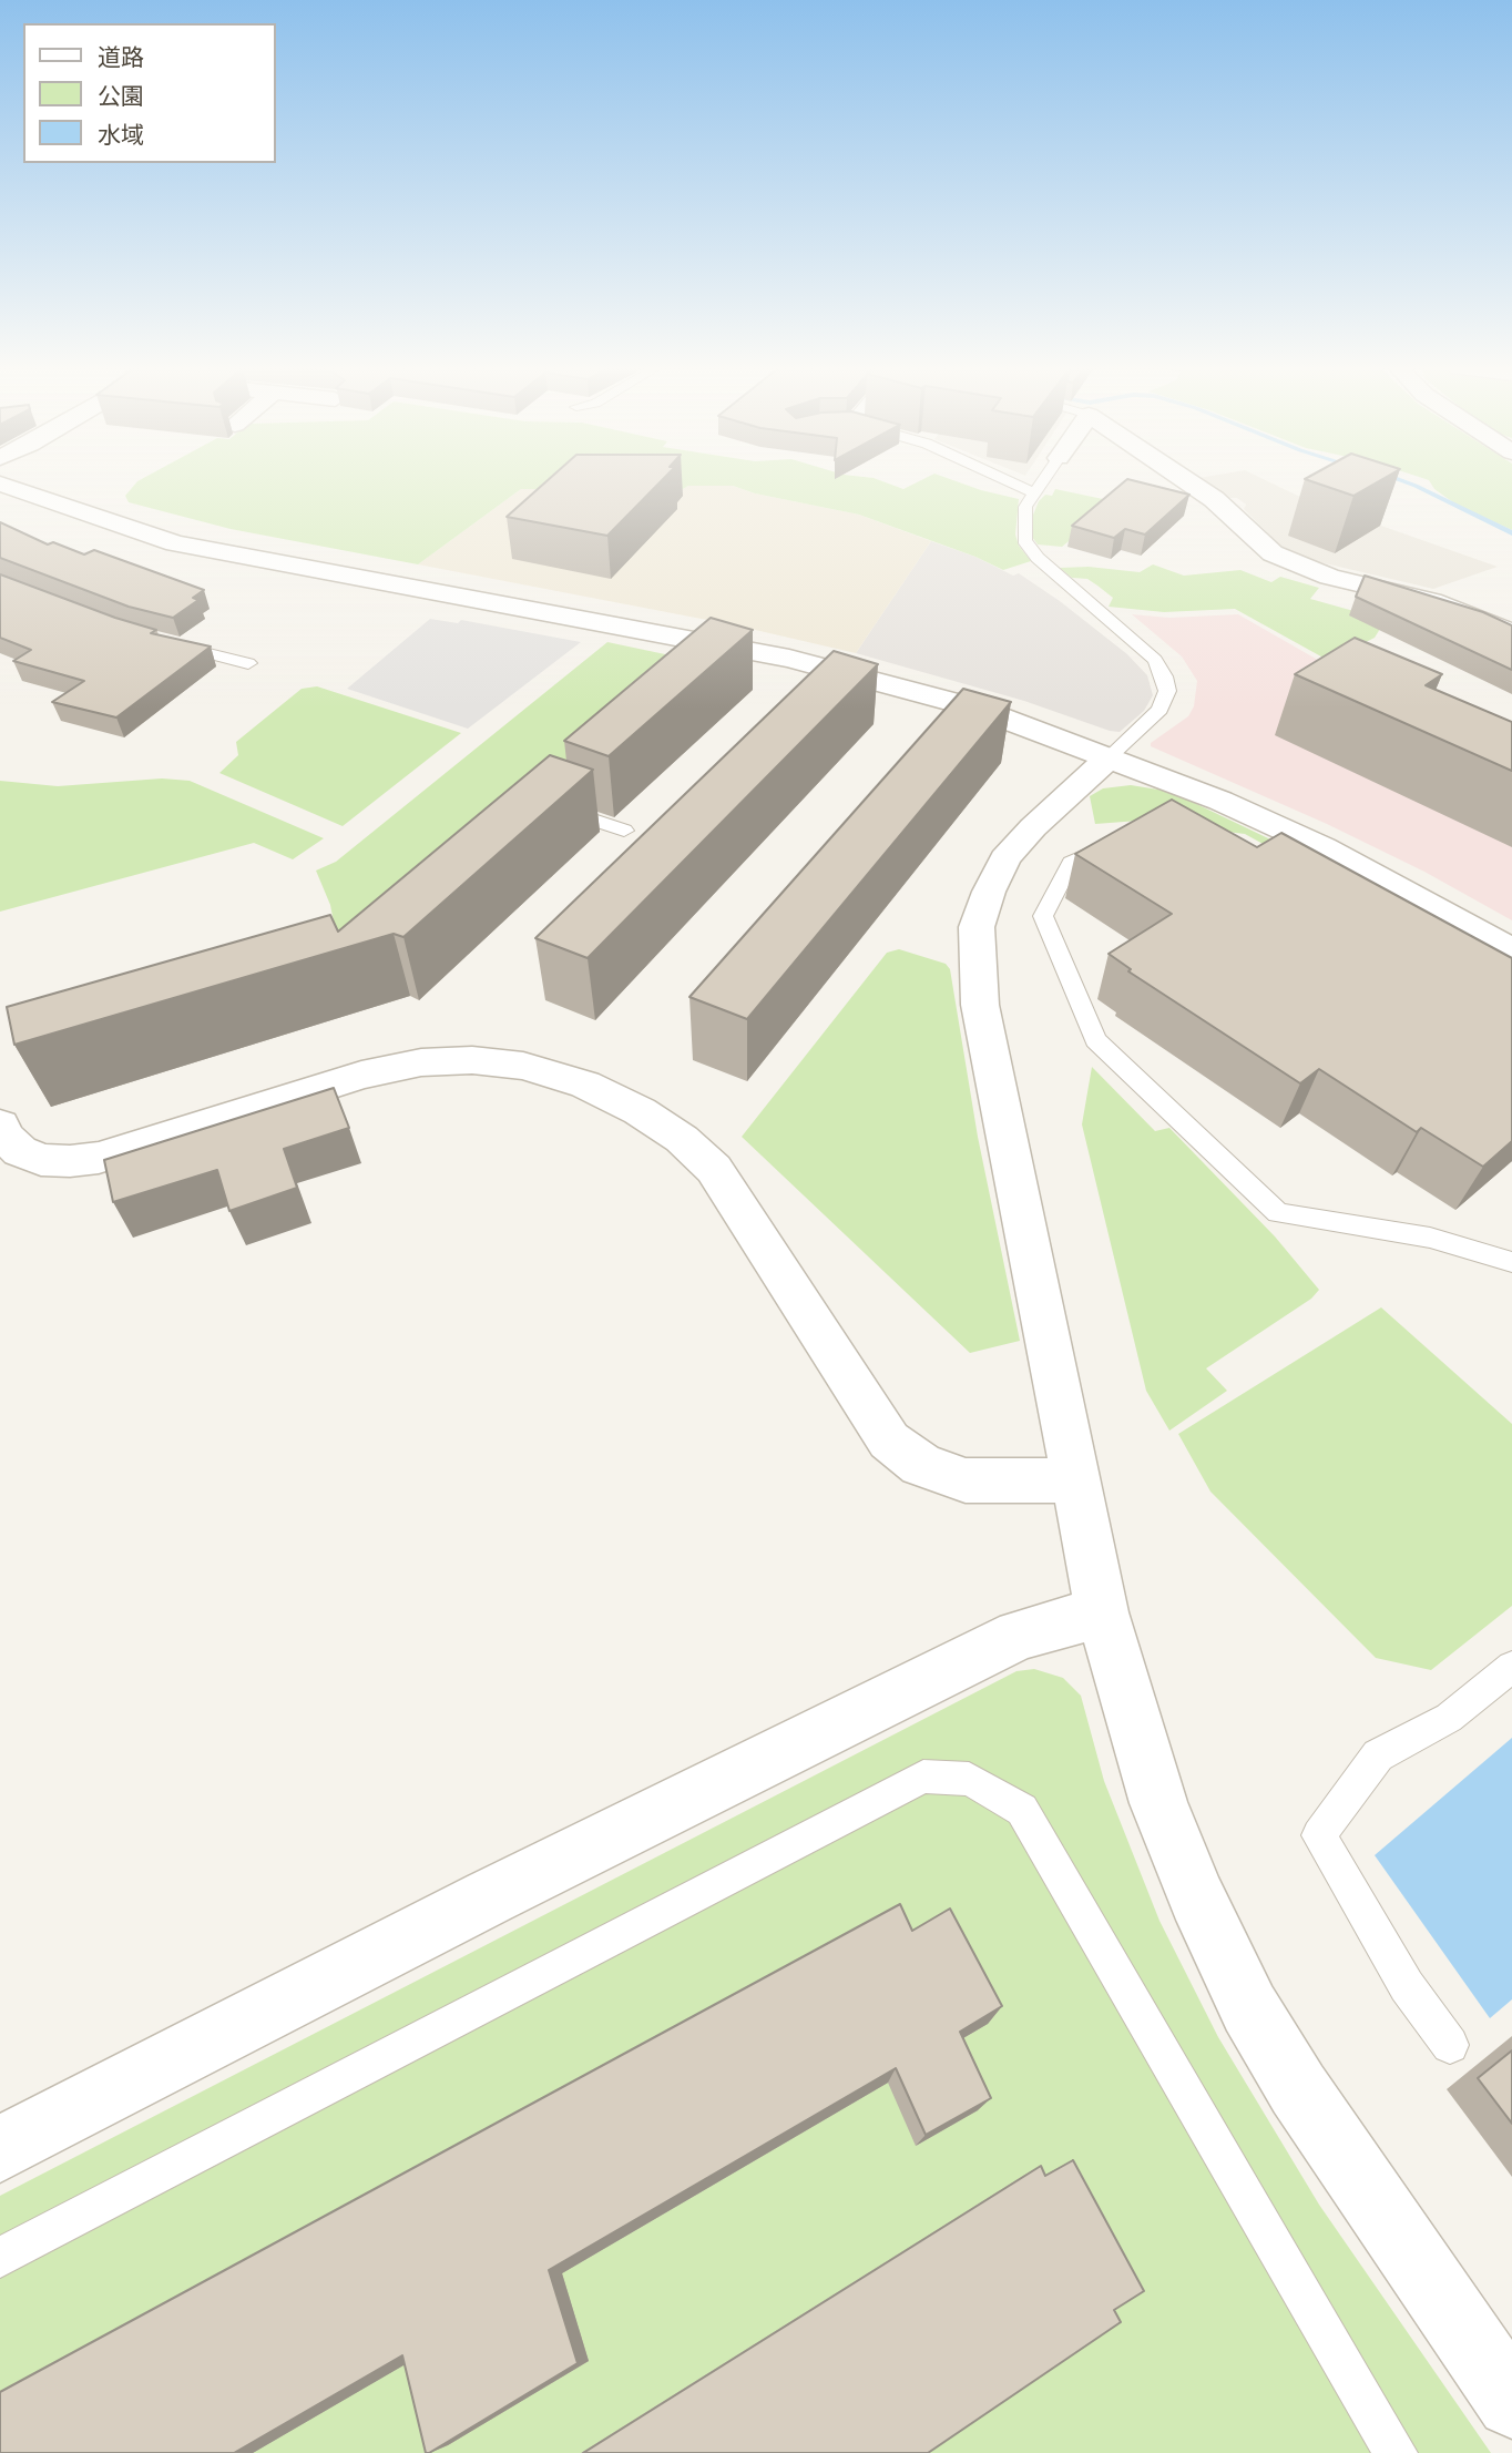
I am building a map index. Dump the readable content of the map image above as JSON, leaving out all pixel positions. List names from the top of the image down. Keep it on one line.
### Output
{"legend":["道路","公園","水域"]}
